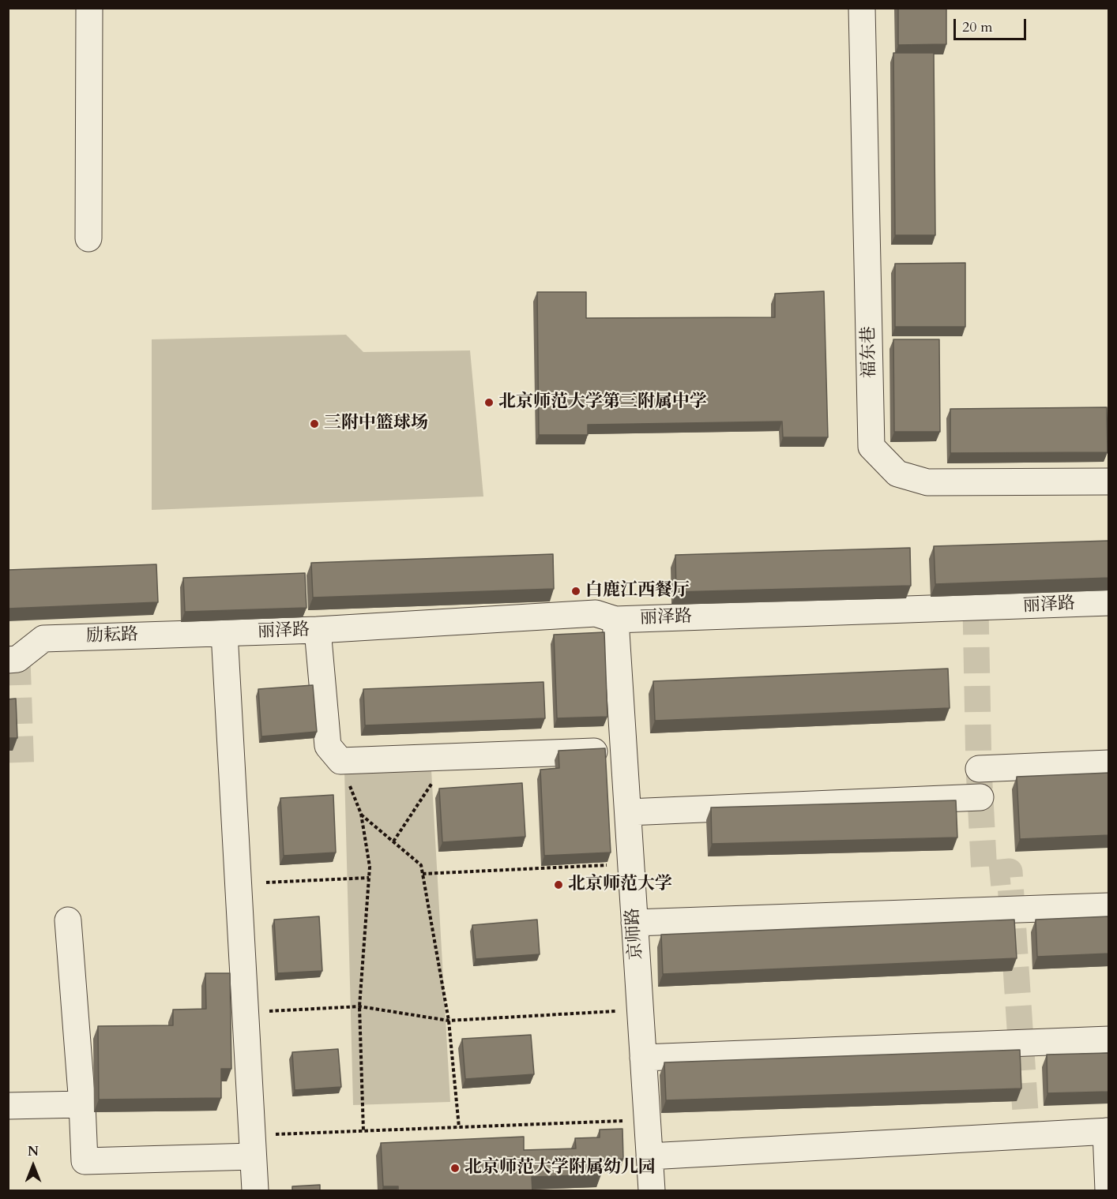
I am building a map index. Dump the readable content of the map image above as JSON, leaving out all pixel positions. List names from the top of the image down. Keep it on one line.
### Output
{"streets":{"street":["福东巷","丽泽路","励耘路","京师路"]},"crossings":[["丽泽路","励耘路"],["丽泽路","京师路"]],"places":["北京师范大学第三附属中学","三附中篮球场","白鹿江西餐厅","北京师范大学","北京师范大学附属幼儿园"],"scale_bar":"20 m","north":"top"}
